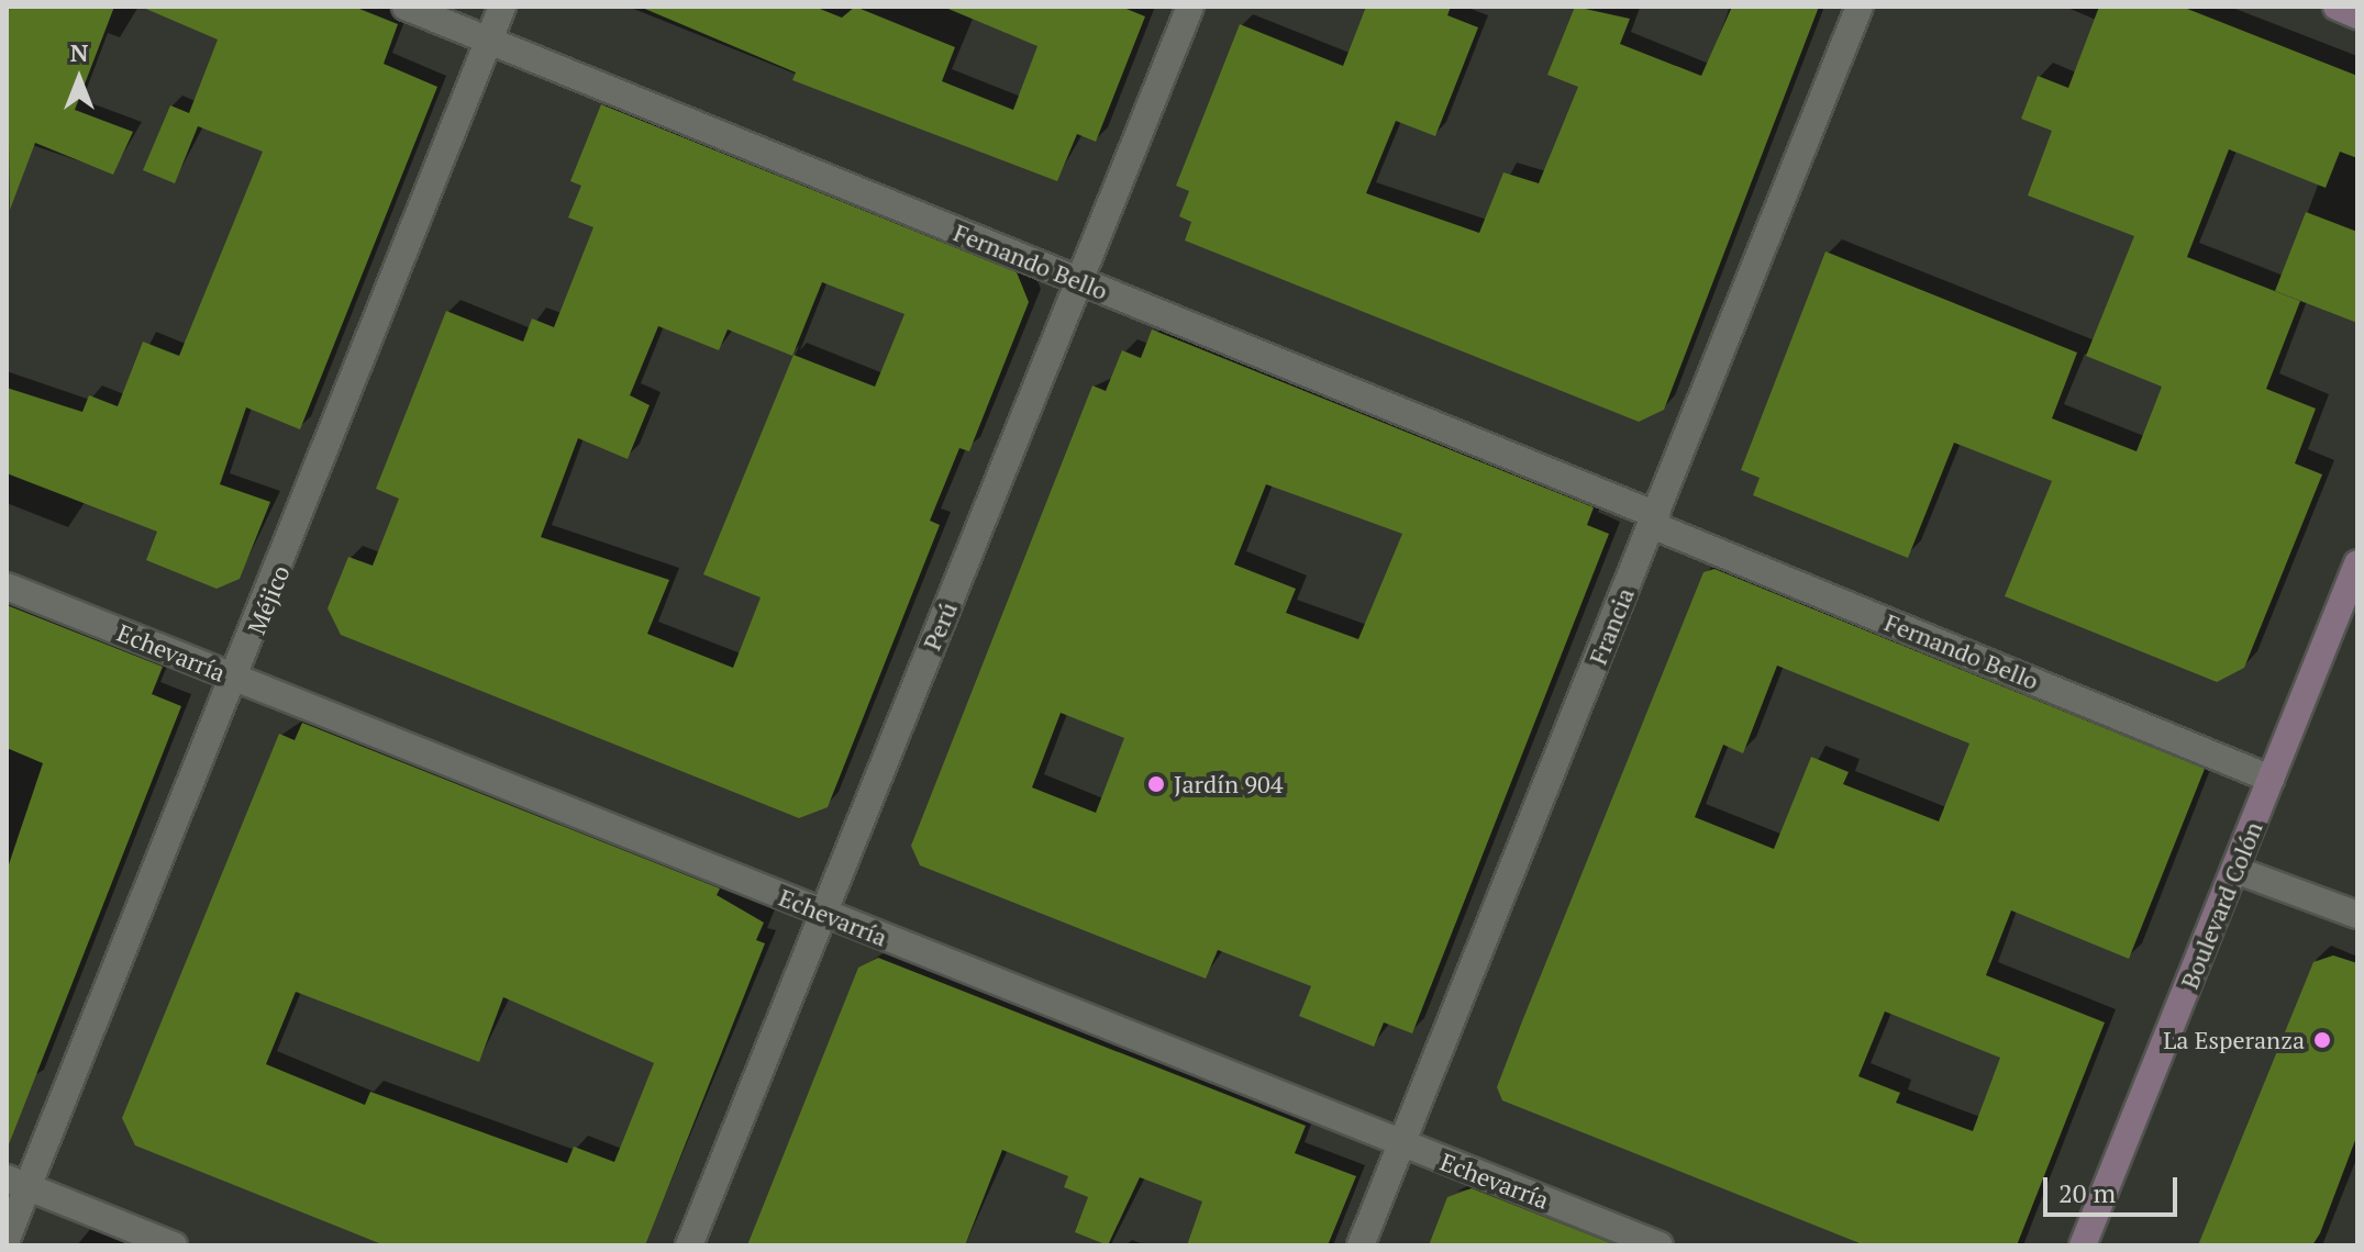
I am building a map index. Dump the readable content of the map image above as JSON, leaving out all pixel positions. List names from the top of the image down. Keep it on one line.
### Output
{"streets":{"main road":["Boulevard Colón"],"street":["Fernando Bello","Méjico","Perú","Francia","Echevarría"]},"crossings":[["Fernando Bello","Méjico"],["Fernando Bello","Perú"],["Fernando Bello","Francia"],["Fernando Bello","Boulevard Colón"],["Méjico","Echevarría"],["Perú","Echevarría"],["Francia","Echevarría"]],"places":["Jardín 904","La Esperanza"],"scale_bar":"20 m","north":"top"}
